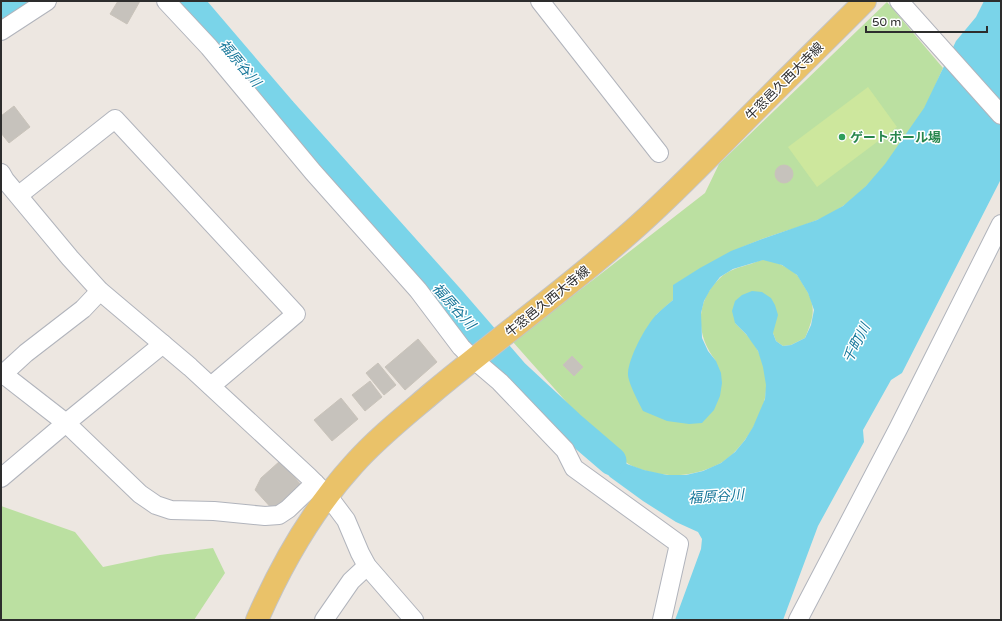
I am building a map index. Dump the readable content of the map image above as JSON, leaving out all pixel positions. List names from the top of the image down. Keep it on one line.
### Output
{"streets":{"main road":["牛窓邑久西大寺線"]},"water":["福原谷川","千町川"],"places":["ゲートボール場"],"scale_bar":"50 m"}
